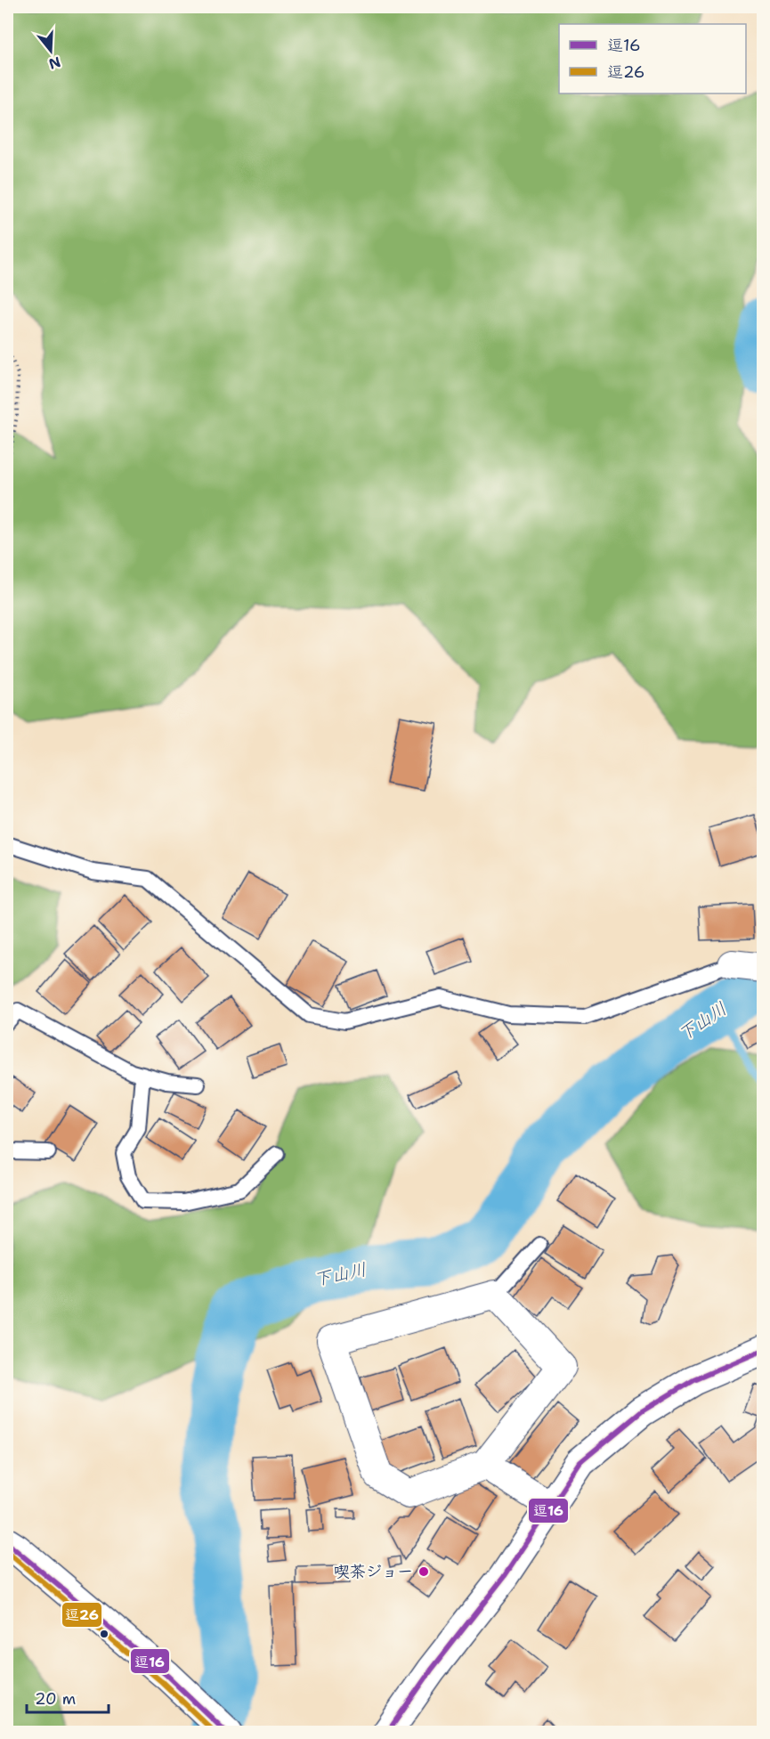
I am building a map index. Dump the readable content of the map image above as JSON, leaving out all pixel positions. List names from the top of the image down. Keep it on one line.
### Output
{"water":["下山川"],"places":["喫茶ジョー"],"lines":["transit line 逗16","transit line 逗26"],"legend":["逗16","逗26"],"scale_bar":"20 m","north":"bottom"}
